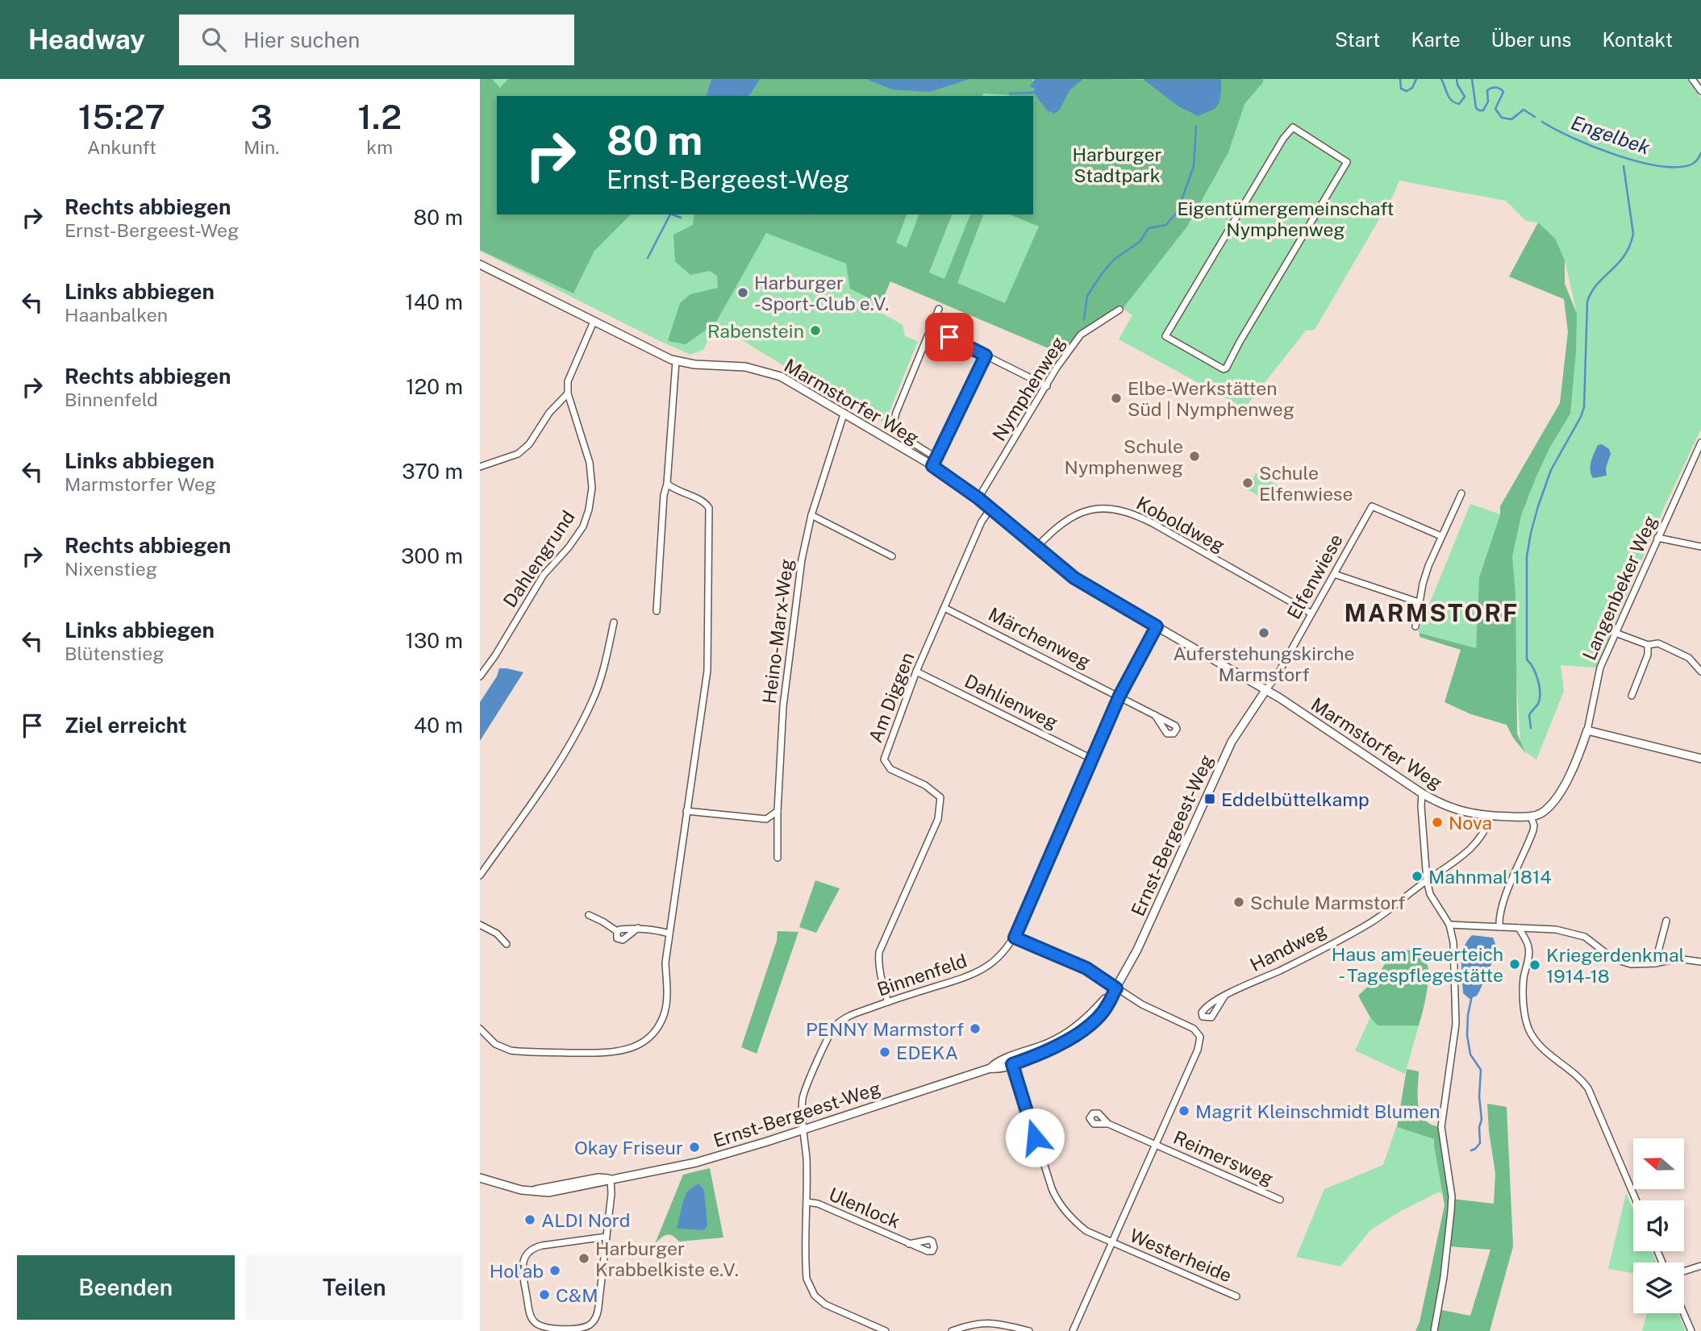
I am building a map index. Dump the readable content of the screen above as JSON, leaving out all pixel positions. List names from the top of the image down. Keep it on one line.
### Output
{"streets":{"street":["Nymphenweg","Marmstorfer Weg","Koboldweg","Dahlengrund","Elfenwiese","Langenbeker Weg","Heino-Marx-Weg","Märchenweg","Am Diggen","Dahlienweg","Ernst-Bergeest-Weg","Handweg","Binnenfeld","Reimersweg","Ulenlock","Westerheide"]},"crossings":[["Nymphenweg","Marmstorfer Weg"],["Marmstorfer Weg","Koboldweg"],["Marmstorfer Weg","Elfenwiese"],["Marmstorfer Weg","Langenbeker Weg"],["Marmstorfer Weg","Heino-Marx-Weg"],["Marmstorfer Weg","Am Diggen"],["Marmstorfer Weg","Ernst-Bergeest-Weg"],["Marmstorfer Weg","Handweg"],["Marmstorfer Weg","Binnenfeld"],["Koboldweg","Elfenwiese"],["Elfenwiese","Ernst-Bergeest-Weg"],["Märchenweg","Am Diggen"],["Märchenweg","Binnenfeld"],["Am Diggen","Dahlienweg"],["Am Diggen","Binnenfeld"],["Dahlienweg","Binnenfeld"],["Ernst-Bergeest-Weg","Binnenfeld"],["Ernst-Bergeest-Weg","Westerheide"],["Binnenfeld","Ulenlock"]],"districts":["MARMSTORF"],"water":["Engelbek"],"parks":["Harburger Stadtpark","Eigentümergemeinschaft Nymphenweg"],"places":{"other":["Harburger -Sport-Club e.V.","Rabenstein","Elbe-Werkstätten Süd | Nymphenweg","Schule Nymphenweg","Schule Elfenwiese","Auferstehungskirche Marmstorf","Nova","Mahnmal 1814","Schule Marmstorf","Haus am Feuerteich - Tagespflegestätte","Kriegerdenkmal 1914-18","PENNY Marmstorf","EDEKA","Magrit Kleinschmidt Blumen","Okay Friseur","ALDI Nord","Harburger Krabbelkiste e.V.","Hol'ab","C&M"],"transit":["Eddelbüttelkamp"]},"north":"left","page":{"header":"Headway","search":"Hier suchen","nav":["Start","Karte","Über uns","Kontakt"],"eta":["15:27","Ankunft","3","Min.","1.2","km"],"turn":["80 m","Ernst-Bergeest-Weg"],"list":[{"name":"Rechts abbiegen","note":"Ernst-Bergeest-Weg","value":"80 m"},{"name":"Links abbiegen","note":"Haanbalken","value":"140 m"},{"name":"Rechts abbiegen","note":"Binnenfeld","value":"120 m"},{"name":"Links abbiegen","note":"Marmstorfer Weg","value":"370 m"},{"name":"Rechts abbiegen","note":"Nixenstieg","value":"300 m"},{"name":"Links abbiegen","note":"Blütenstieg","value":"130 m"},{"name":"Ziel erreicht","value":"40 m"}],"buttons":["Beenden","Teilen"]}}
